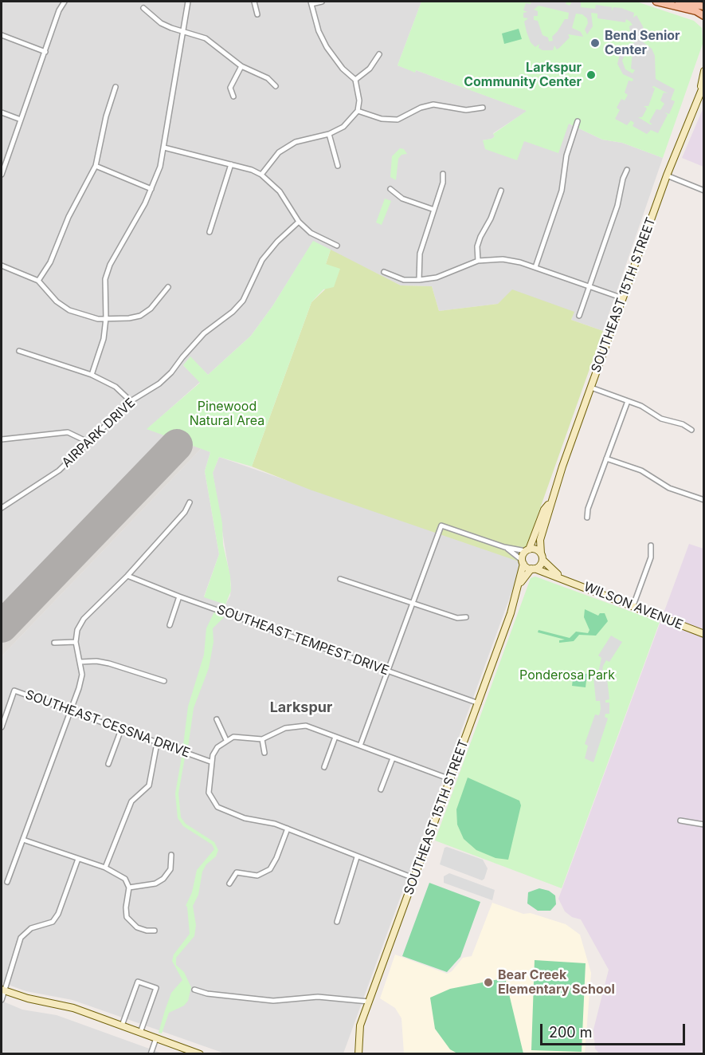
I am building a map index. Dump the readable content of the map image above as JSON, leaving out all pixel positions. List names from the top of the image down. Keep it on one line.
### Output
{"streets":{"main road":["SOUTHEAST 15TH STREET","WILSON AVENUE"],"street":["AIRPARK DRIVE","SOUTHEAST TEMPEST DRIVE","SOUTHEAST CESSNA DRIVE"]},"crossings":[["SOUTHEAST 15TH STREET","WILSON AVENUE"],["SOUTHEAST 15TH STREET","SOUTHEAST TEMPEST DRIVE"]],"districts":["Larkspur"],"parks":["Pinewood Natural Area","Ponderosa Park"],"places":["Bend Senior Center","Larkspur Community Center","Bear Creek Elementary School"],"scale_bar":"200 m"}
